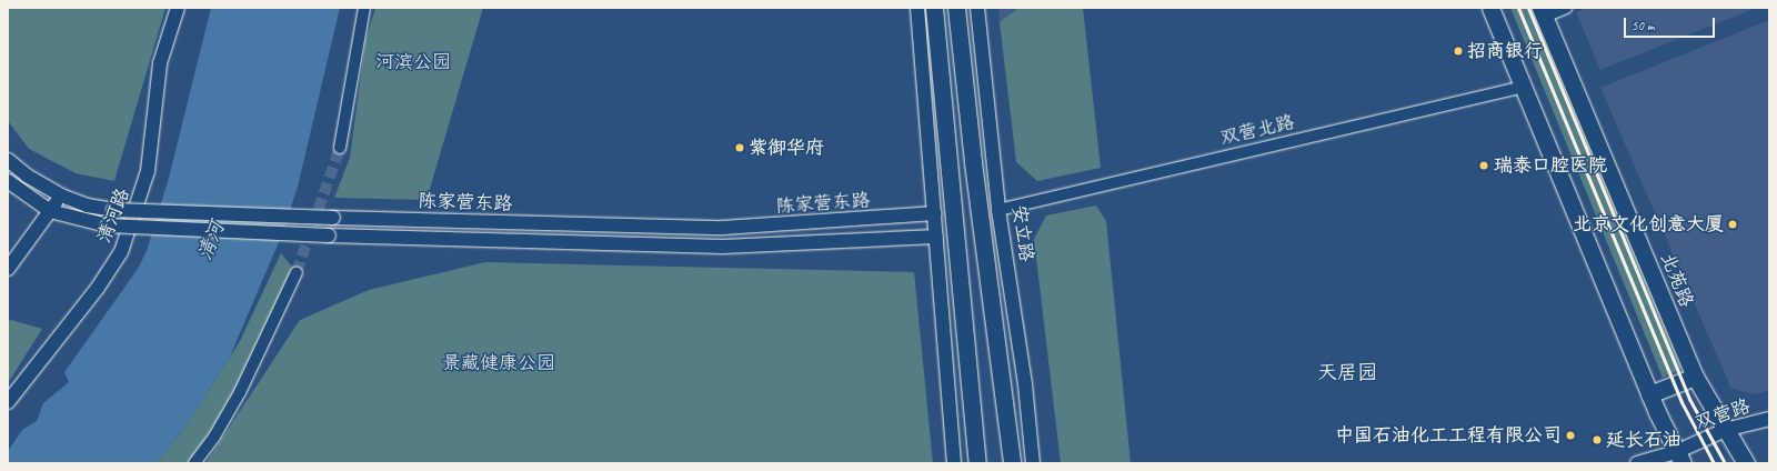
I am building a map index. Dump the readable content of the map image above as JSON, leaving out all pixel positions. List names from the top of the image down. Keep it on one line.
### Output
{"streets":{"main road":["北苑路"],"street":["双营北路","陈家营东路","清河路","安立路","双营路"]},"crossings":[["双营北路","安立路"],["北苑路","双营路"]],"districts":["天居园"],"water":["清河"],"parks":["河滨公园","景藏健康公园"],"places":["招商银行","紫御华府","瑞泰口腔医院","北京文化创意大厦","中国石油化工工程有限公司","延长石油"],"scale_bar":"50 m"}
